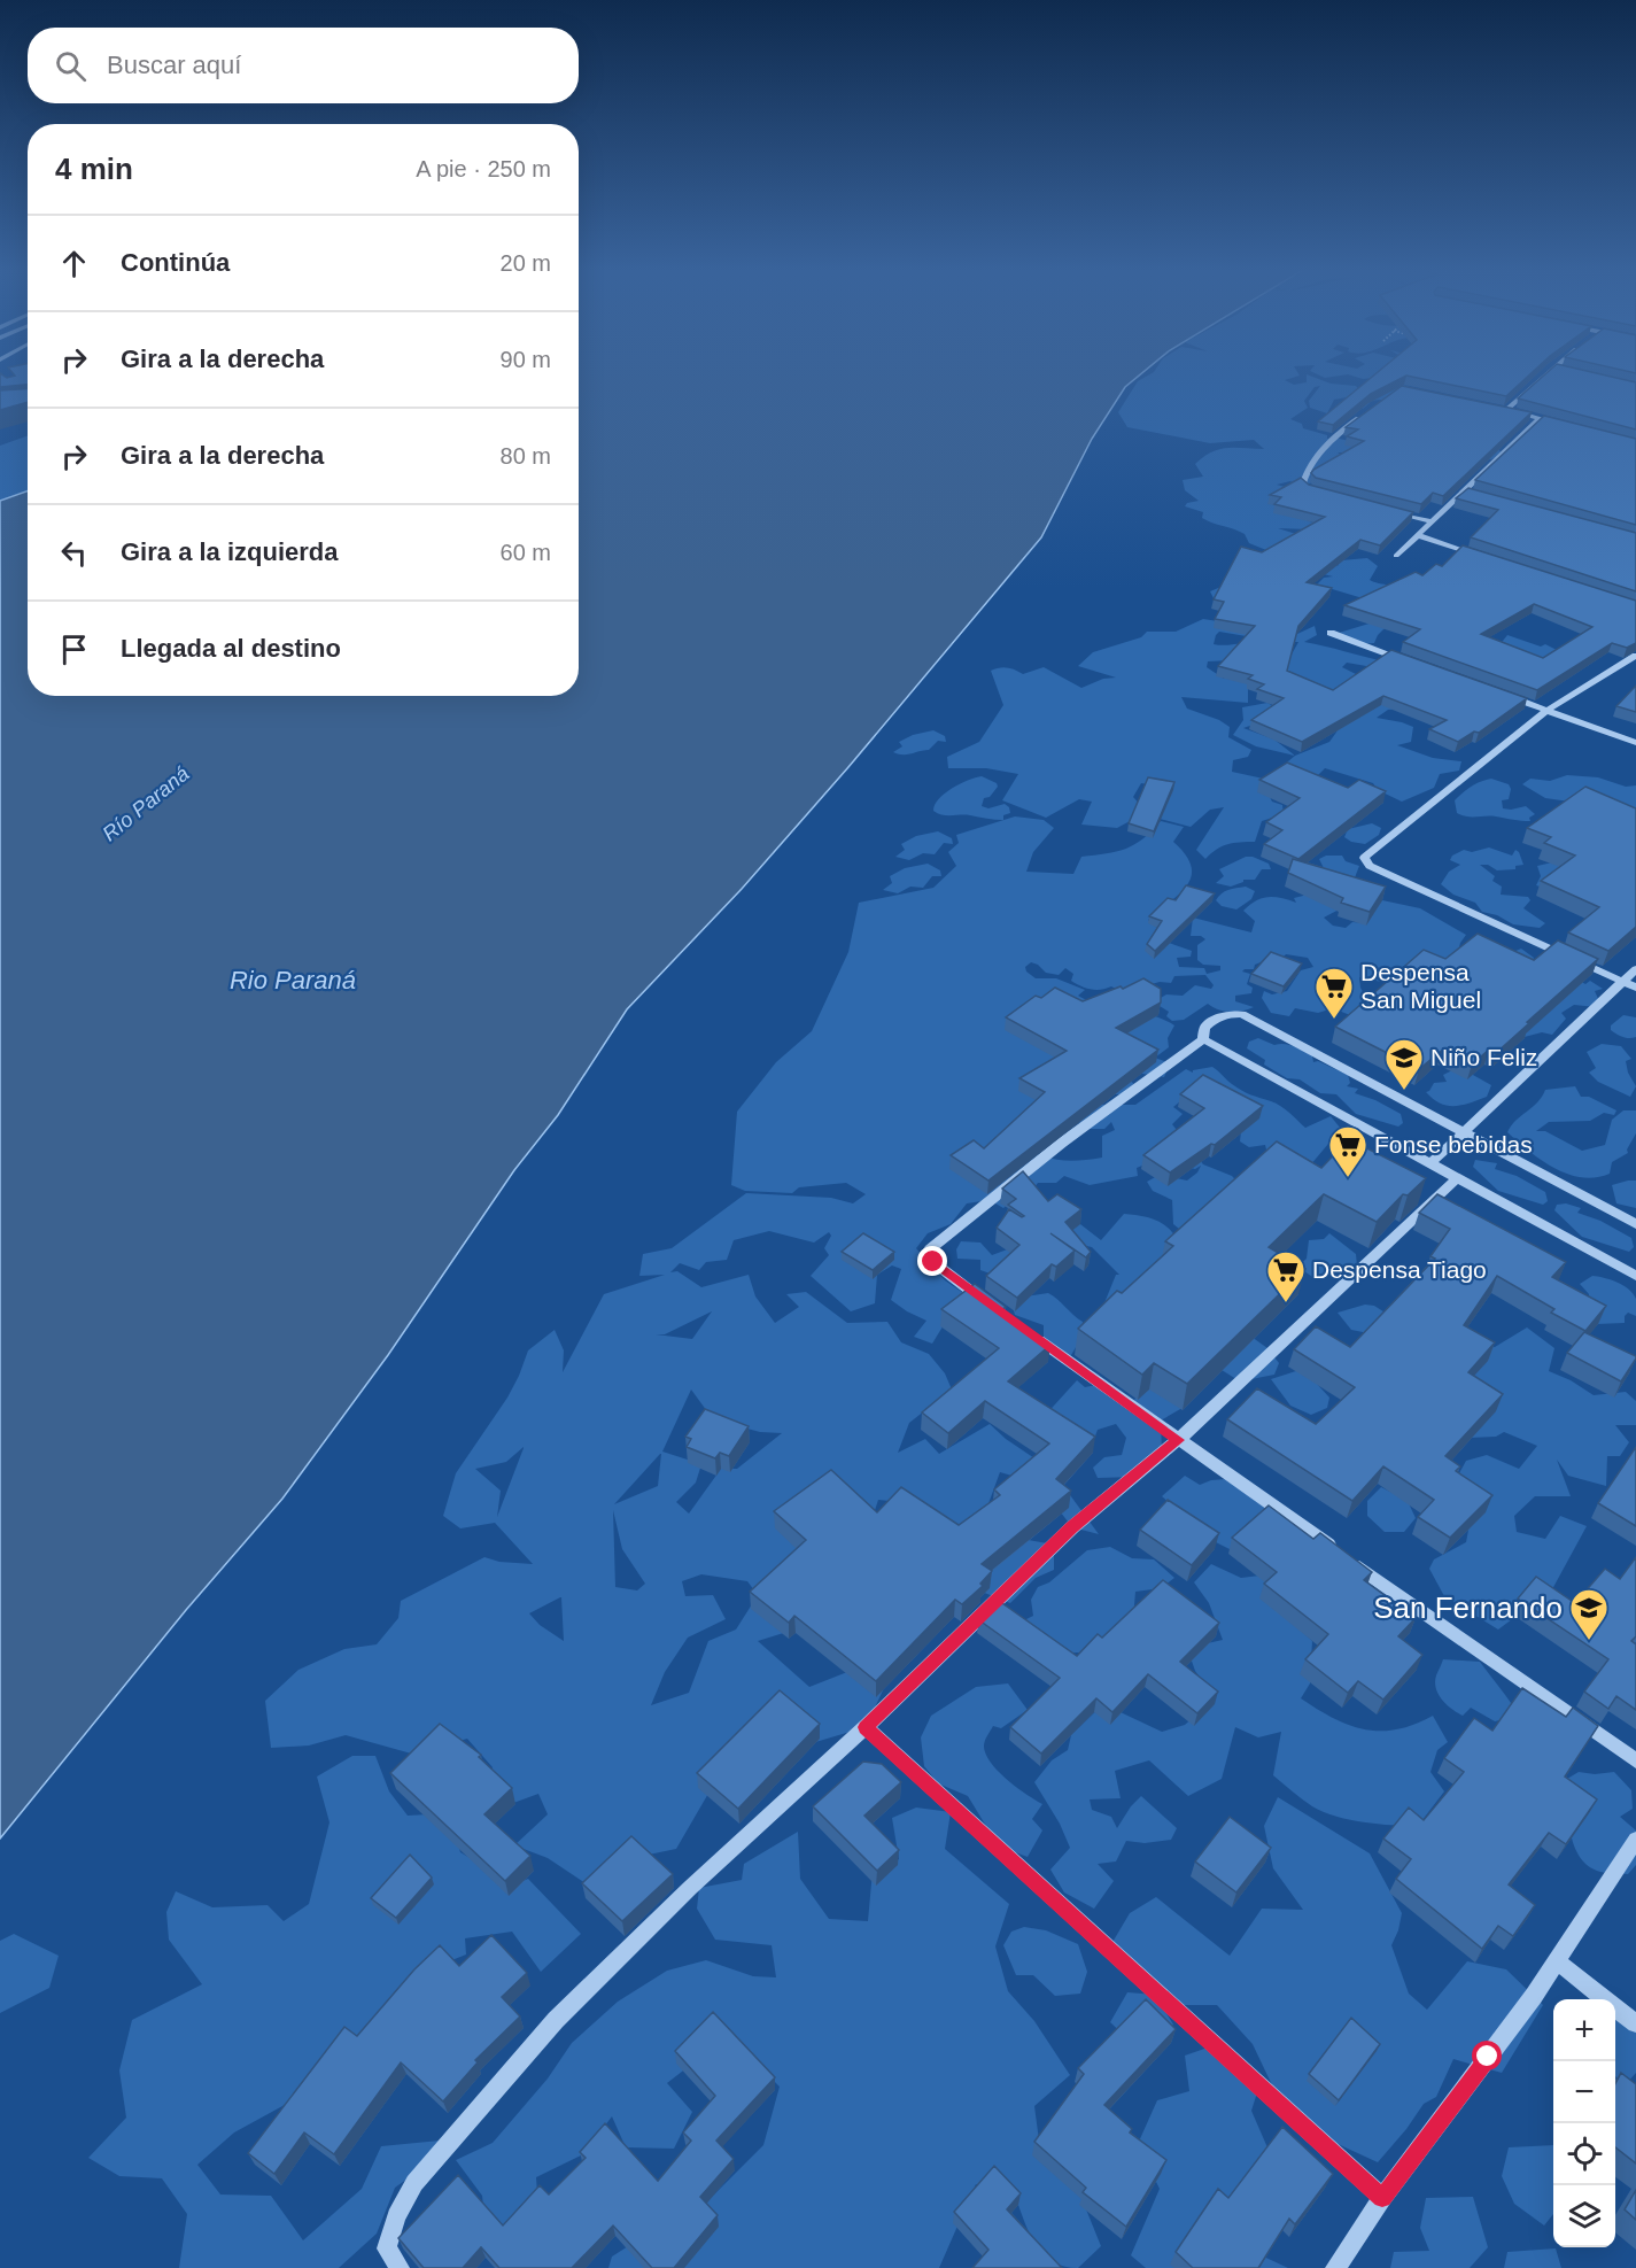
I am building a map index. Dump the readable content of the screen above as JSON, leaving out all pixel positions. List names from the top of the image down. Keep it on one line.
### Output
{"water":["Río Paraná","Rio Paraná"],"places":{"supermarket":["Despensa San Miguel","Fonse bebidas","Despensa Tiago"],"school or university":["Niño Feliz","San Fernando"]},"page":{"search":"Buscar aquí","heading":["4 min","A pie · 250 m"],"list":[["Continúa","20 m"],["Gira a la derecha","90 m"],["Gira a la derecha","80 m"],["Gira a la izquierda","60 m"],"Llegada al destino"],"map_buttons":["+","−"]}}
